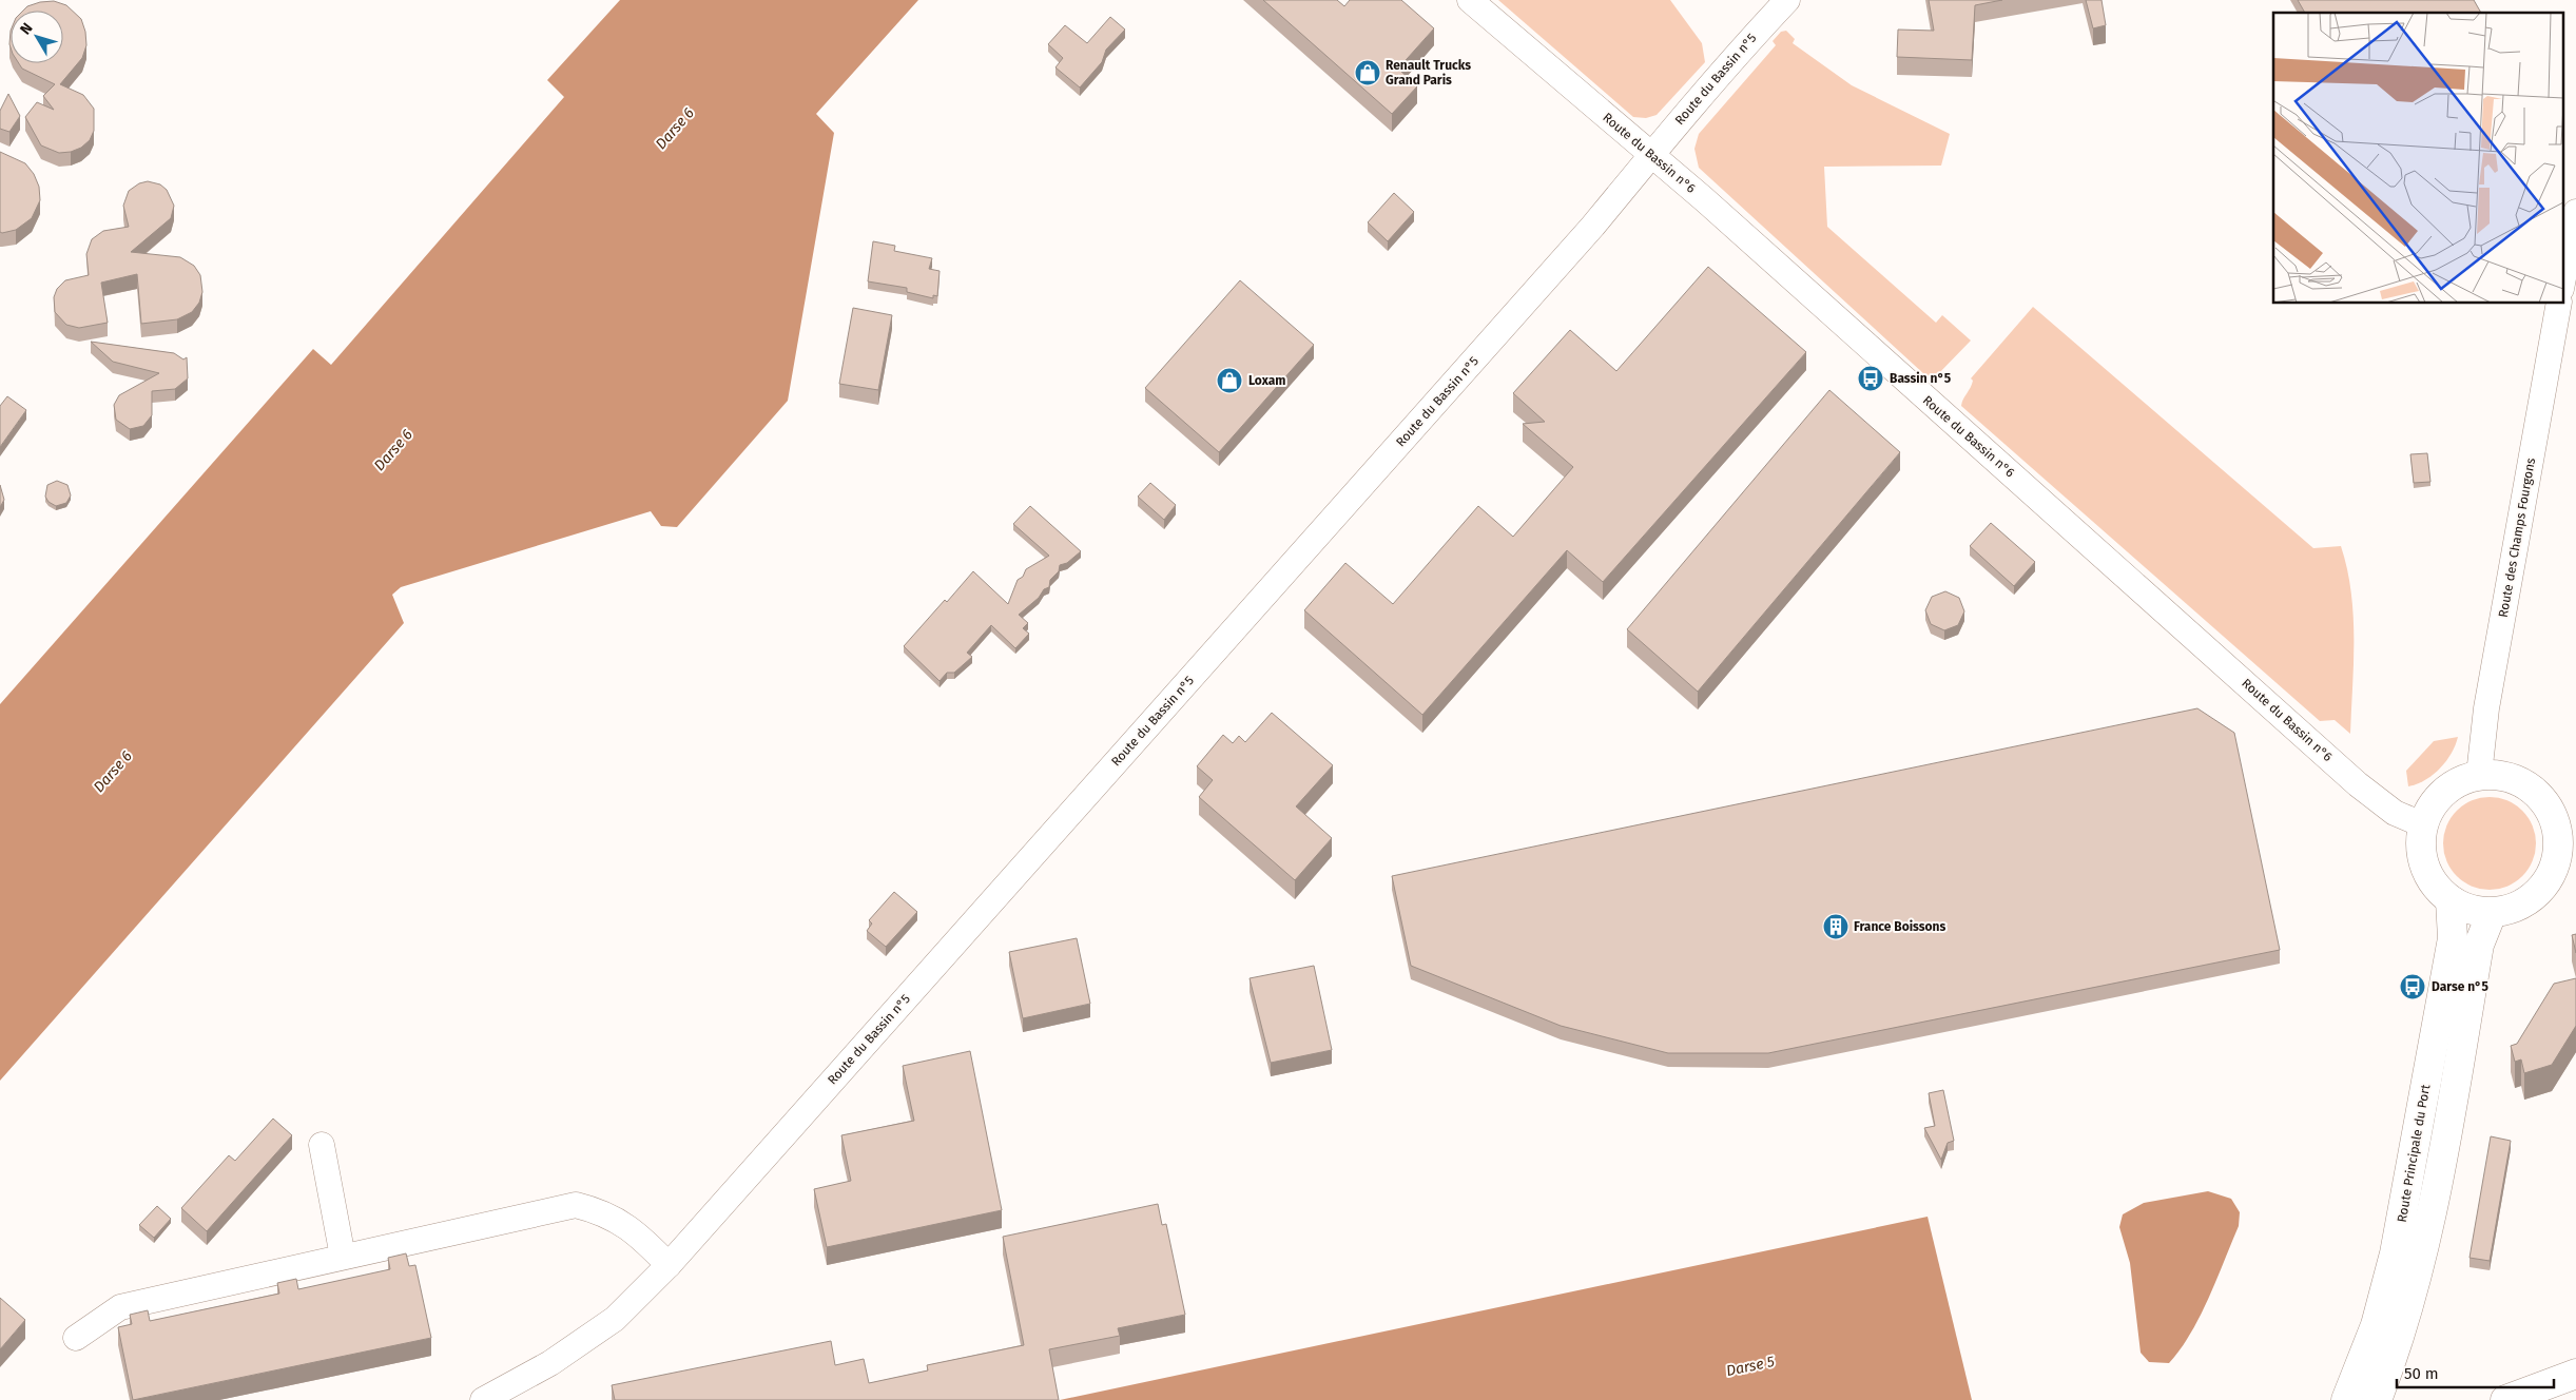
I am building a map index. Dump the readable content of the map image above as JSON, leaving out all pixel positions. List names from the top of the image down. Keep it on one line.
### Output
{"streets":{"main road":["Route Principale du Port"],"street":["Route du Bassin n°5","Route du Bassin n°6","Route des Champs Fourgons"]},"crossings":[["Route du Bassin n°5","Route du Bassin n°6"],["Route du Bassin n°6","Route des Champs Fourgons"],["Route du Bassin n°6","Route Principale du Port"],["Route des Champs Fourgons","Route Principale du Port"]],"water":["Darse 6","Darse 5"],"places":{"shop":["Renault Trucks Grand Paris","Loxam"],"bus stop":["Bassin n°5","Darse n°5"],"building":["France Boissons"]},"scale_bar":"50 m","north":"top left"}
